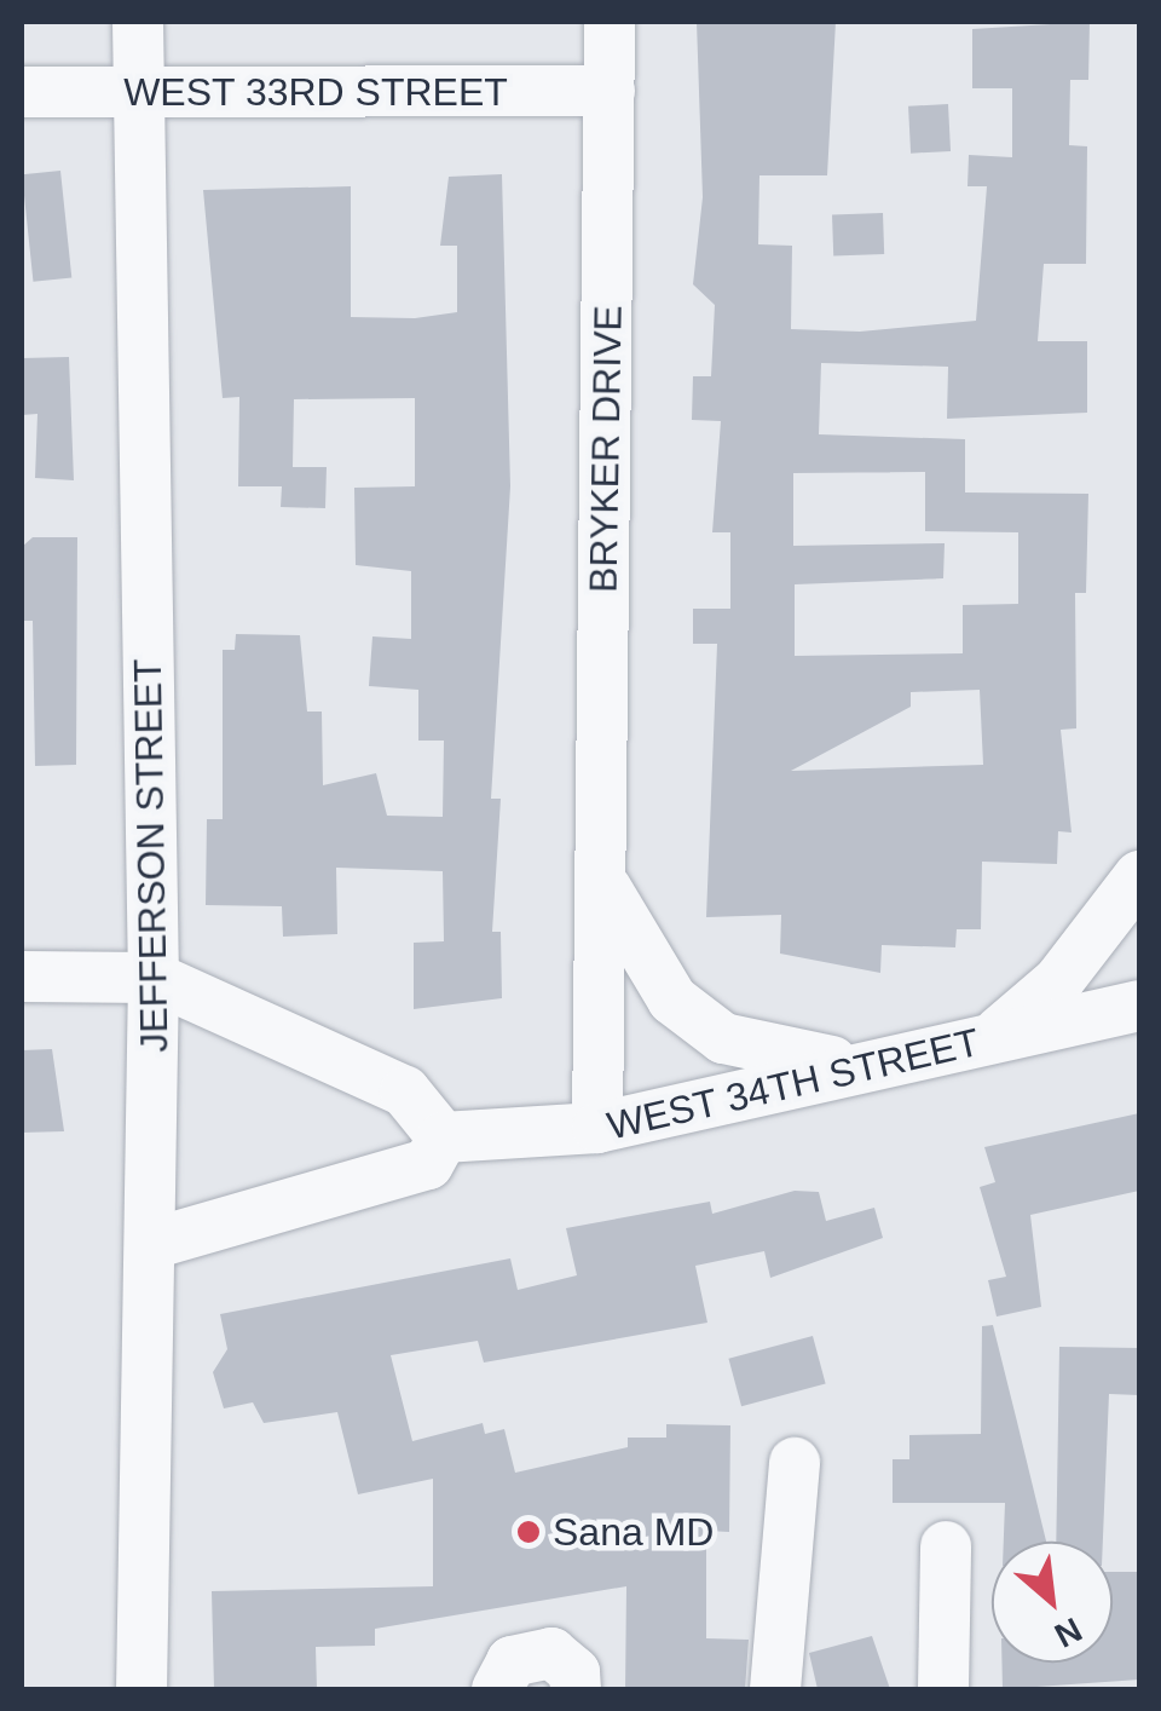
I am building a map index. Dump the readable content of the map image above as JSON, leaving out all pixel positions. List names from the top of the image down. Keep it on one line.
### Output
{"streets":{"street":["WEST 33RD STREET","BRYKER DRIVE","JEFFERSON STREET","WEST 34TH STREET"]},"crossings":[["WEST 33RD STREET","BRYKER DRIVE"],["WEST 33RD STREET","JEFFERSON STREET"],["BRYKER DRIVE","WEST 34TH STREET"]],"places":["Sana MD"],"north":"bottom right"}
